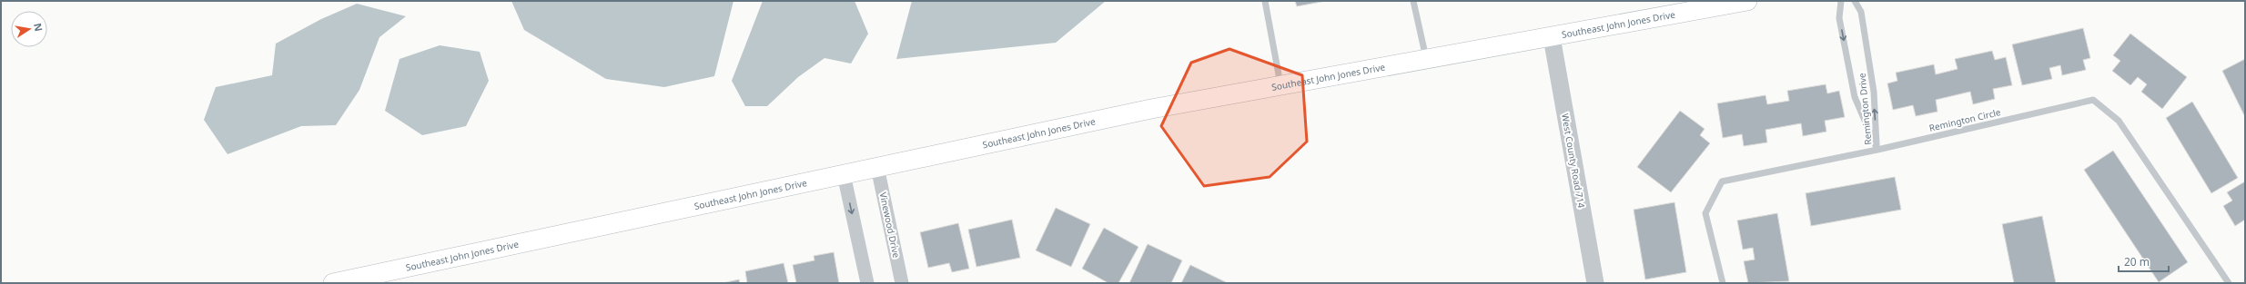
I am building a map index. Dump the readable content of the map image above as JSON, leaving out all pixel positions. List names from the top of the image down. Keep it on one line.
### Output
{"streets":{"main road":["Southeast John Jones Drive"],"street":["West County Road 714","Vinewood Drive"],"lane":["Remington Drive","Remington Circle"]},"crossings":[["Southeast John Jones Drive","West County Road 714"],["Southeast John Jones Drive","Vinewood Drive"],["Remington Drive","Remington Circle"]],"scale_bar":"20 m","north":"right"}
